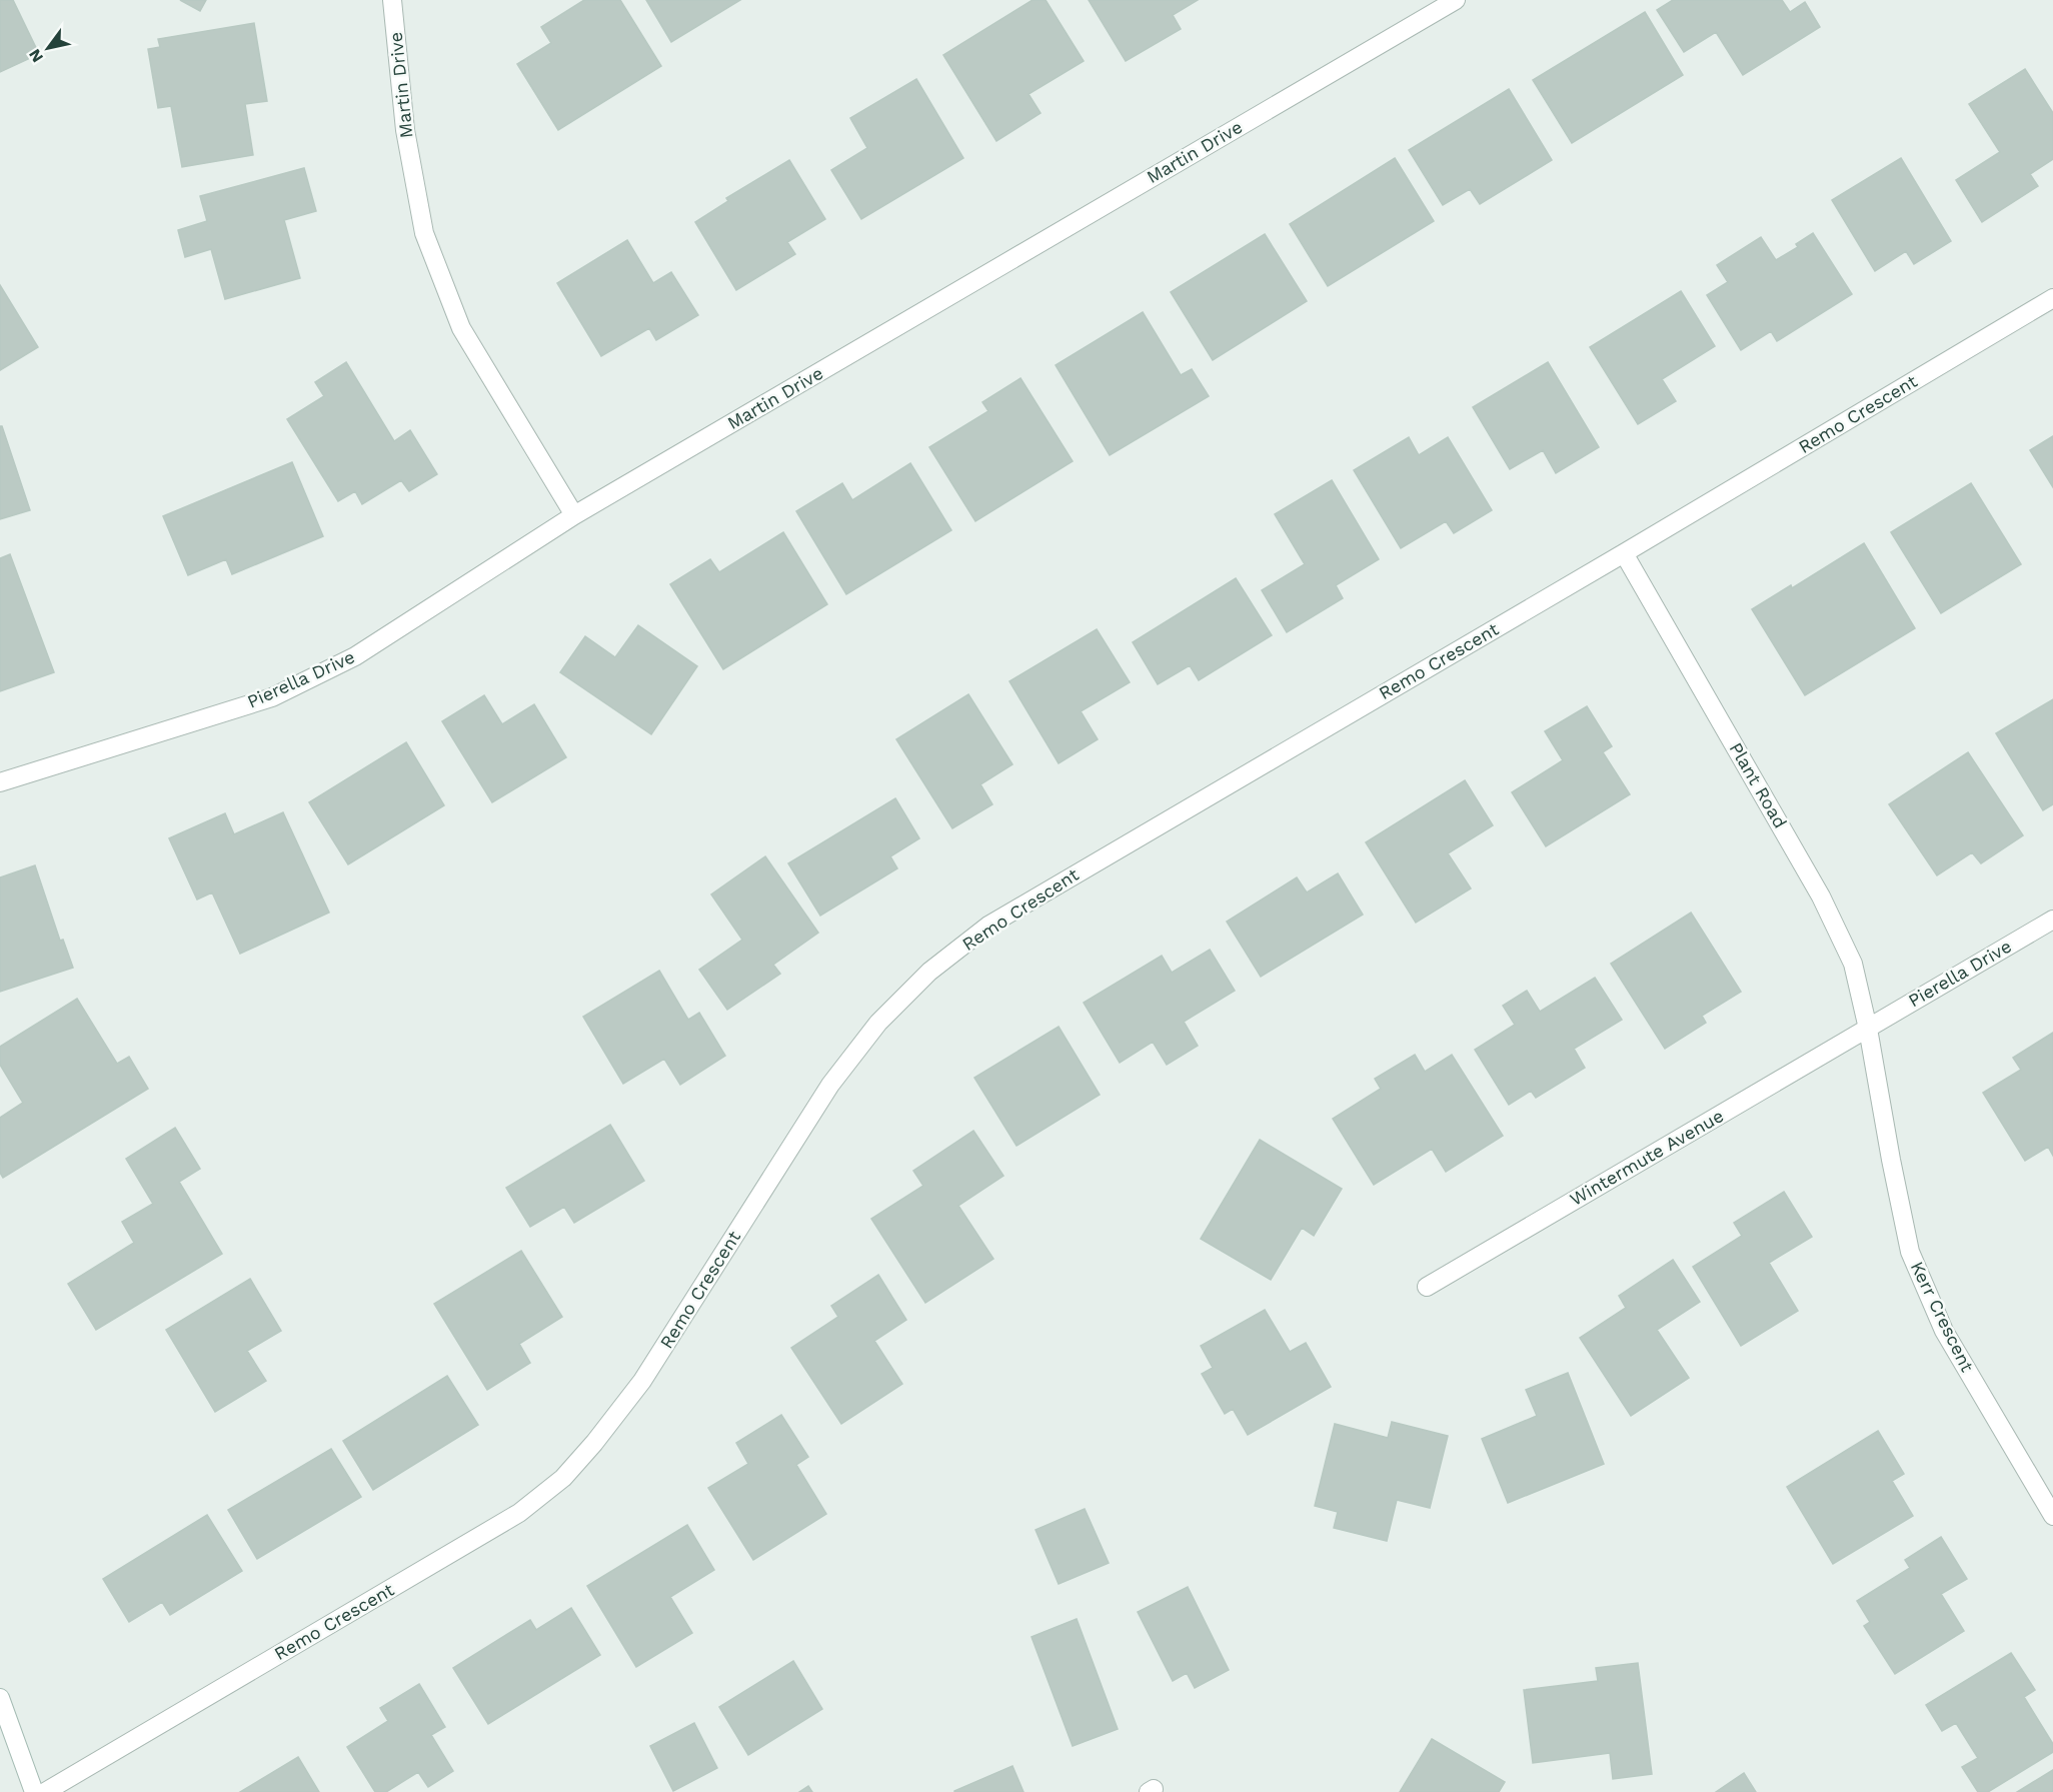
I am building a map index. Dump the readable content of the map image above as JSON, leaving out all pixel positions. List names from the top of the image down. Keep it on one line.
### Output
{"streets":{"street":["Martin Drive","Remo Crescent","Pierella Drive","Plant Road","Wintermute Avenue","Kerr Crescent"]},"crossings":[["Martin Drive","Pierella Drive"],["Remo Crescent","Plant Road"],["Pierella Drive","Plant Road"],["Pierella Drive","Wintermute Avenue"],["Pierella Drive","Kerr Crescent"],["Plant Road","Wintermute Avenue"],["Plant Road","Kerr Crescent"],["Wintermute Avenue","Kerr Crescent"]],"north":"bottom left"}
